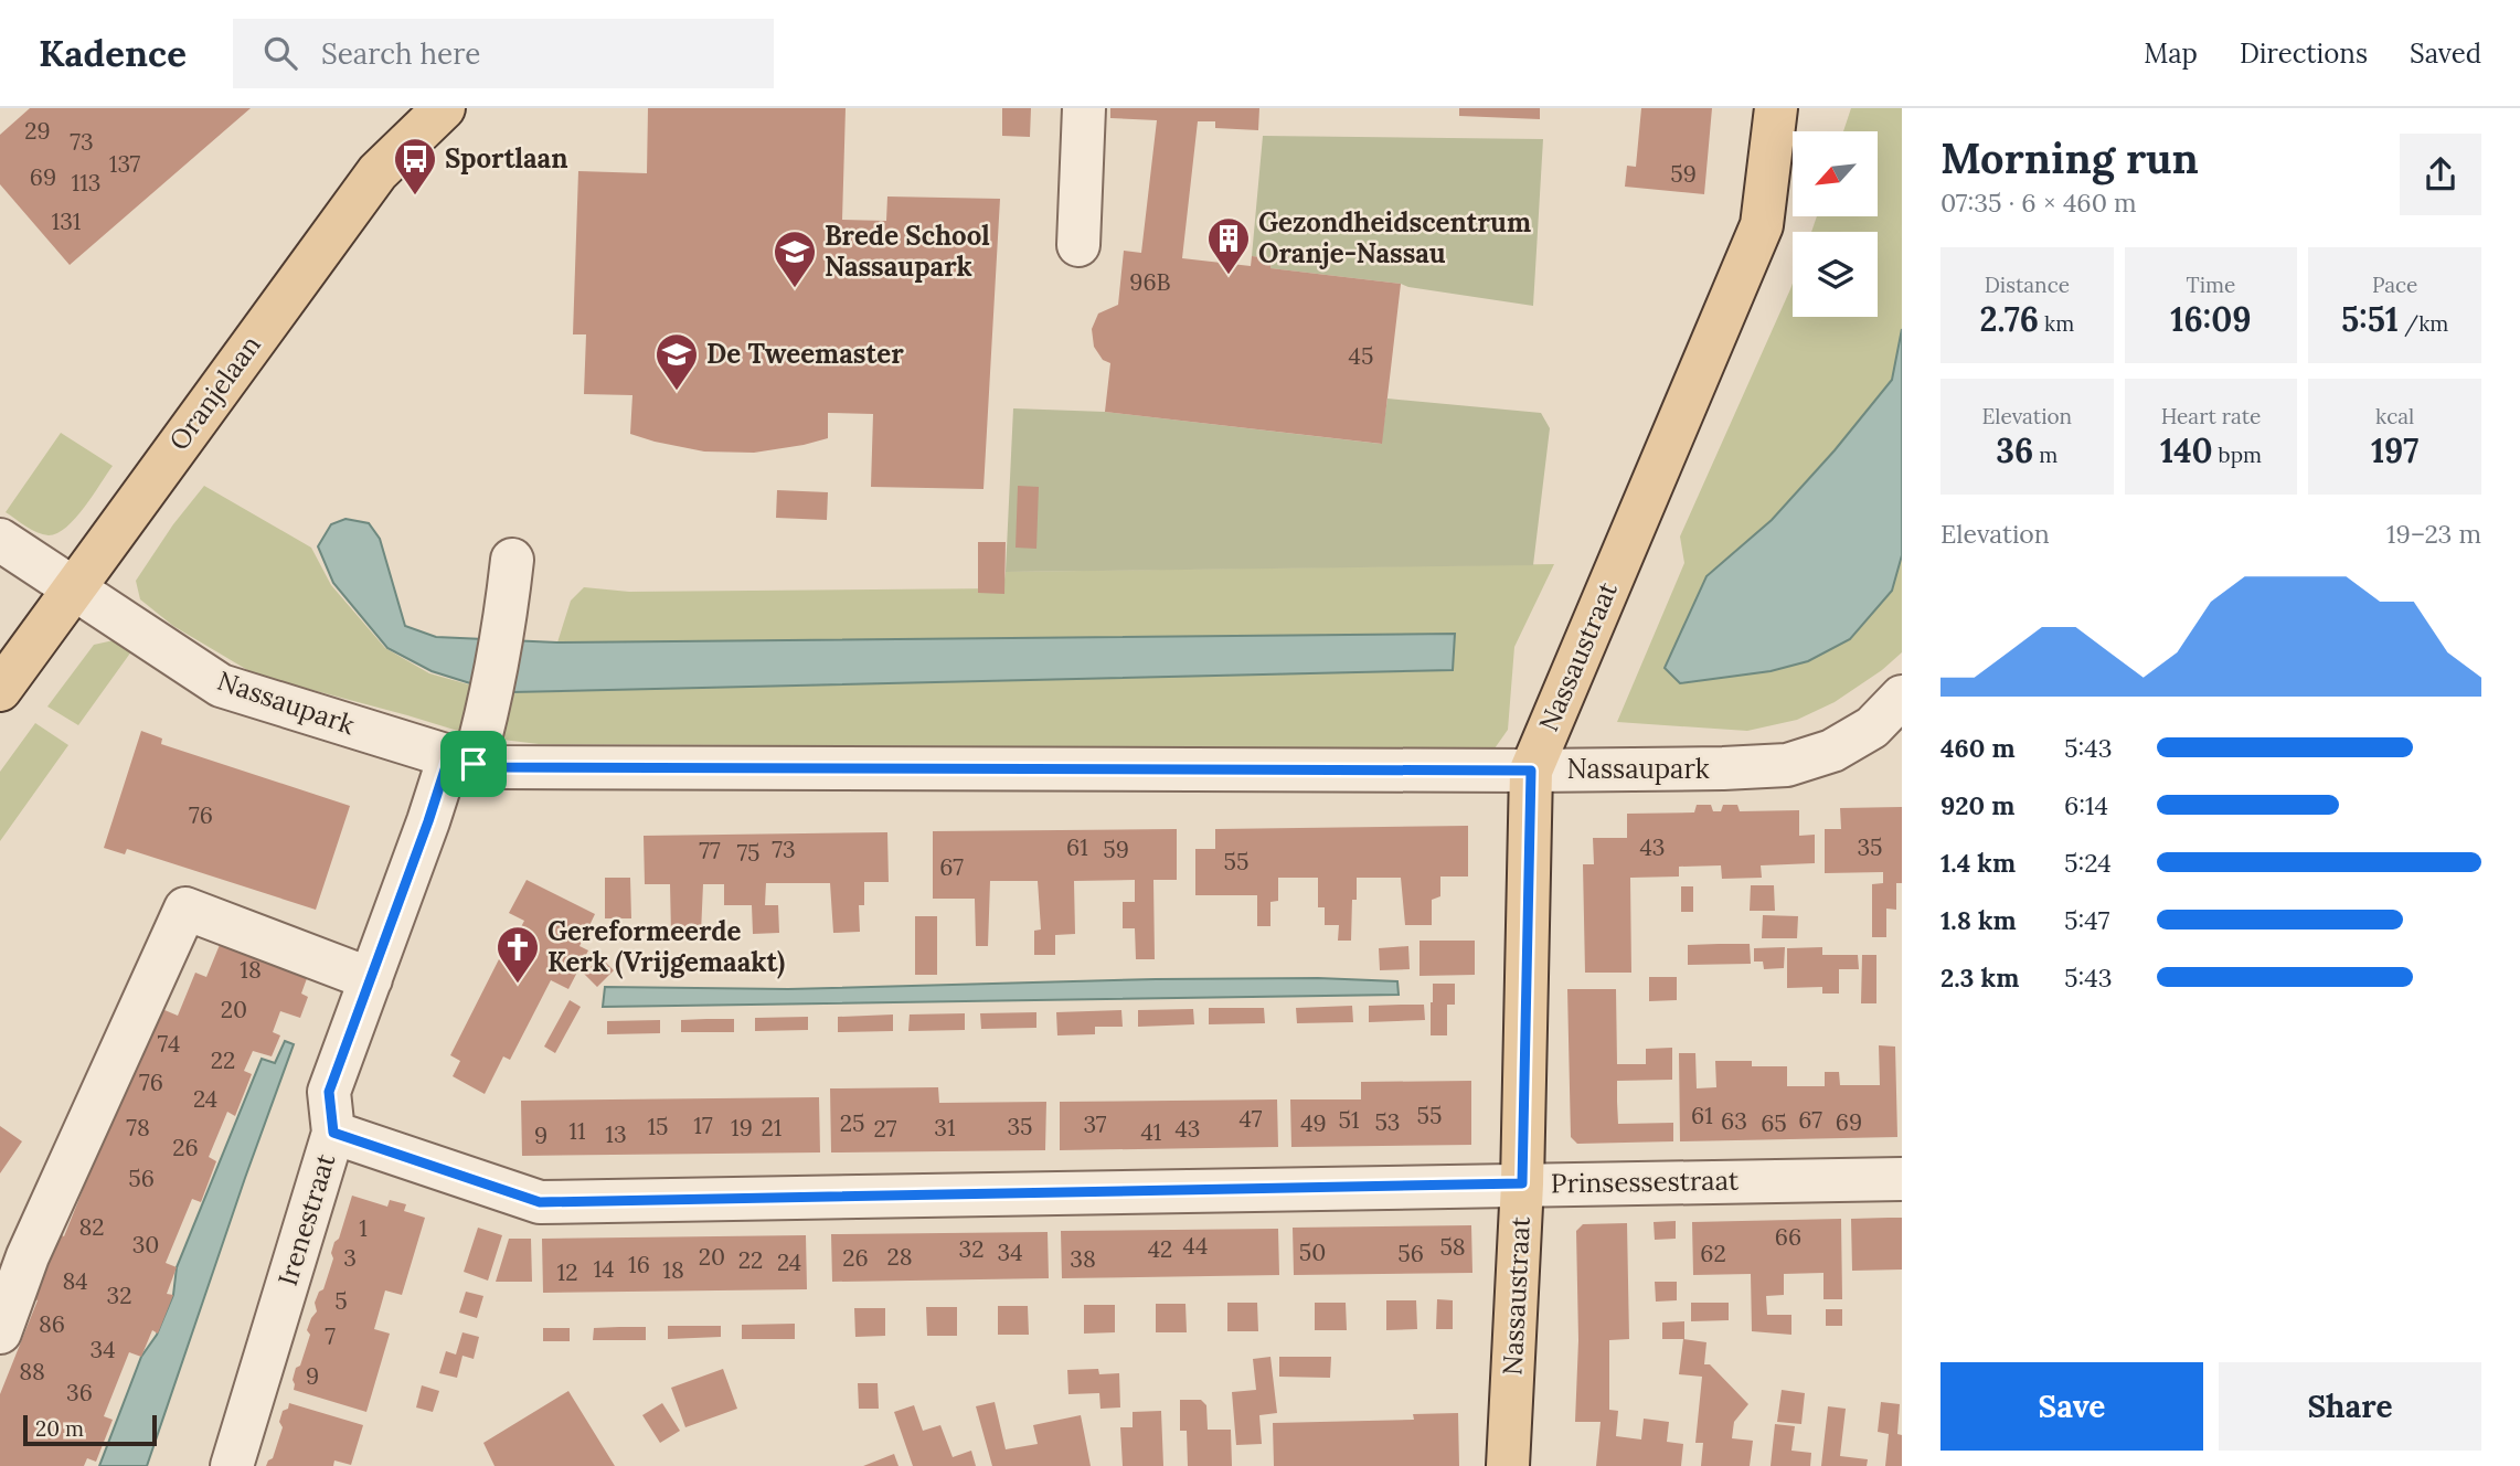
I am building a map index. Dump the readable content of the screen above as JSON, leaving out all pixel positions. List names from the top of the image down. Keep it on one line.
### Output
{"streets":{"main road":["Oranjelaan","Nassaustraat"],"street":["Nassaupark","Prinsessestraat","Irenestraat"]},"crossings":[["Oranjelaan","Nassaupark"],["Nassaustraat","Nassaupark"],["Nassaustraat","Prinsessestraat"],["Nassaupark","Irenestraat"],["Prinsessestraat","Irenestraat"]],"places":{"bus stop":["Sportlaan"],"building":["Gezondheidscentrum Oranje-Nassau"],"school or university":["Brede School Nassaupark","De Tweemaster"],"church":["Gereformeerde Kerk (Vrijgemaakt)"]},"house_numbers":["29","73","137","59","69","113","131","96B","45","76","61","43","35","73","59","77","75","55","67","18","20","74","22","76","24","55","61","47","51","67","63","53","69","25","49","65","37","17","15","35","78","19","21","31","27","43","11","41","13","9","26","56","82","1","66","30","44","58","32","42","34","50","56","62","20","28","3","26","38","22","24","16","14","18","12","84","32","5","86","7","34","88","9","36"],"scale_bar":"20 m","north":"bottom left","page":{"header":"Kadence","search":"Search here","nav":["Map","Directions","Saved"],"heading":["Morning run","07:35 · 6 × 460 m"],"stats":[["Distance","2.76 km"],["Time","16:09"],["Pace","5:51 /km"],["Elevation","36 m"],["Heart rate","140 bpm"],["kcal","197"]],"chart":["Elevation","19–23 m"],"list":[{"name":"460 m","note":"5:43"},{"name":"920 m","note":"6:14"},{"name":"1.4 km","note":"5:24"},{"name":"1.8 km","note":"5:47"},{"name":"2.3 km","note":"5:43"}],"buttons":["Save","Share"],"scale":"20 m"}}
